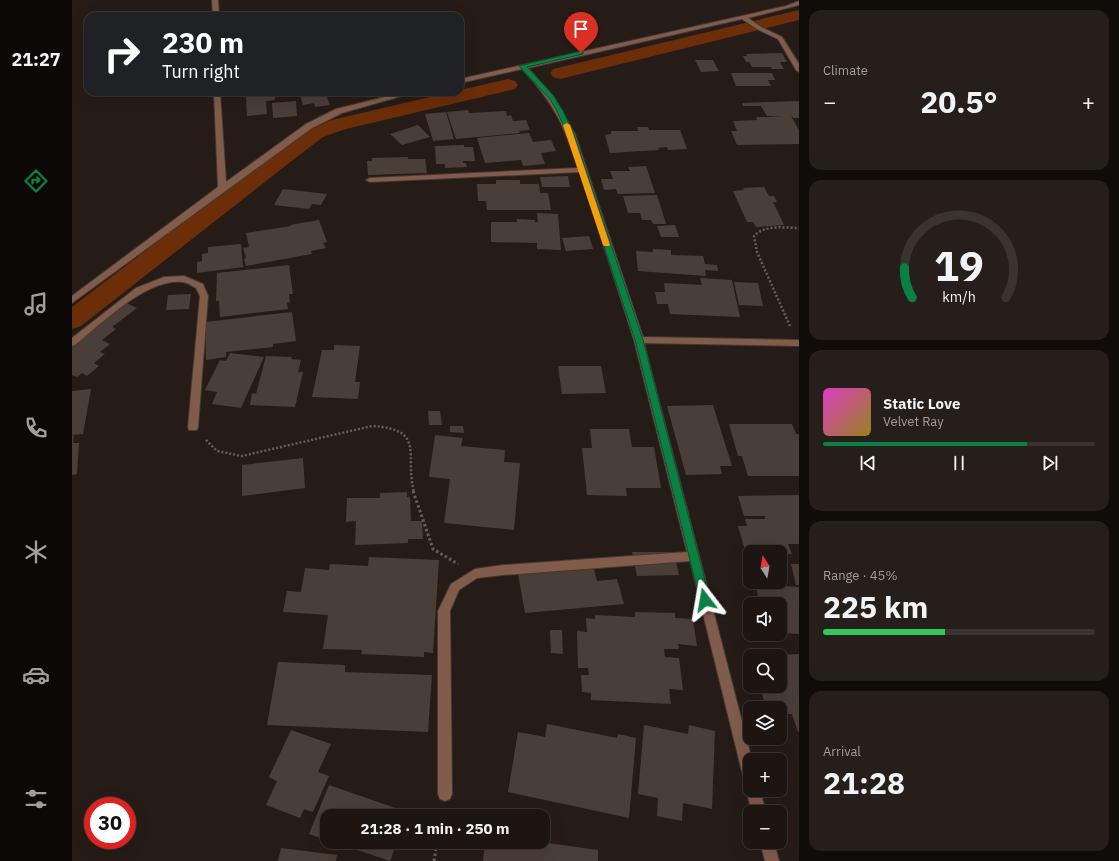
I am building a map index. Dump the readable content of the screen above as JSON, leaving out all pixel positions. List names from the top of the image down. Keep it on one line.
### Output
{"north":"top","page":{"tabs":"21:27","tile":["Climate",["Range · 45%","225 km"],["Arrival","21:28"]],"turn":["230 m","Turn right"],"heat":["−","20.5°","+"],"song":["Static Love","Velvet Ray"],"map_buttons":["+","−"],"limit":"30","trip":"21:28 · 1 min · 250 m","gauge":["19","km/h"]}}
